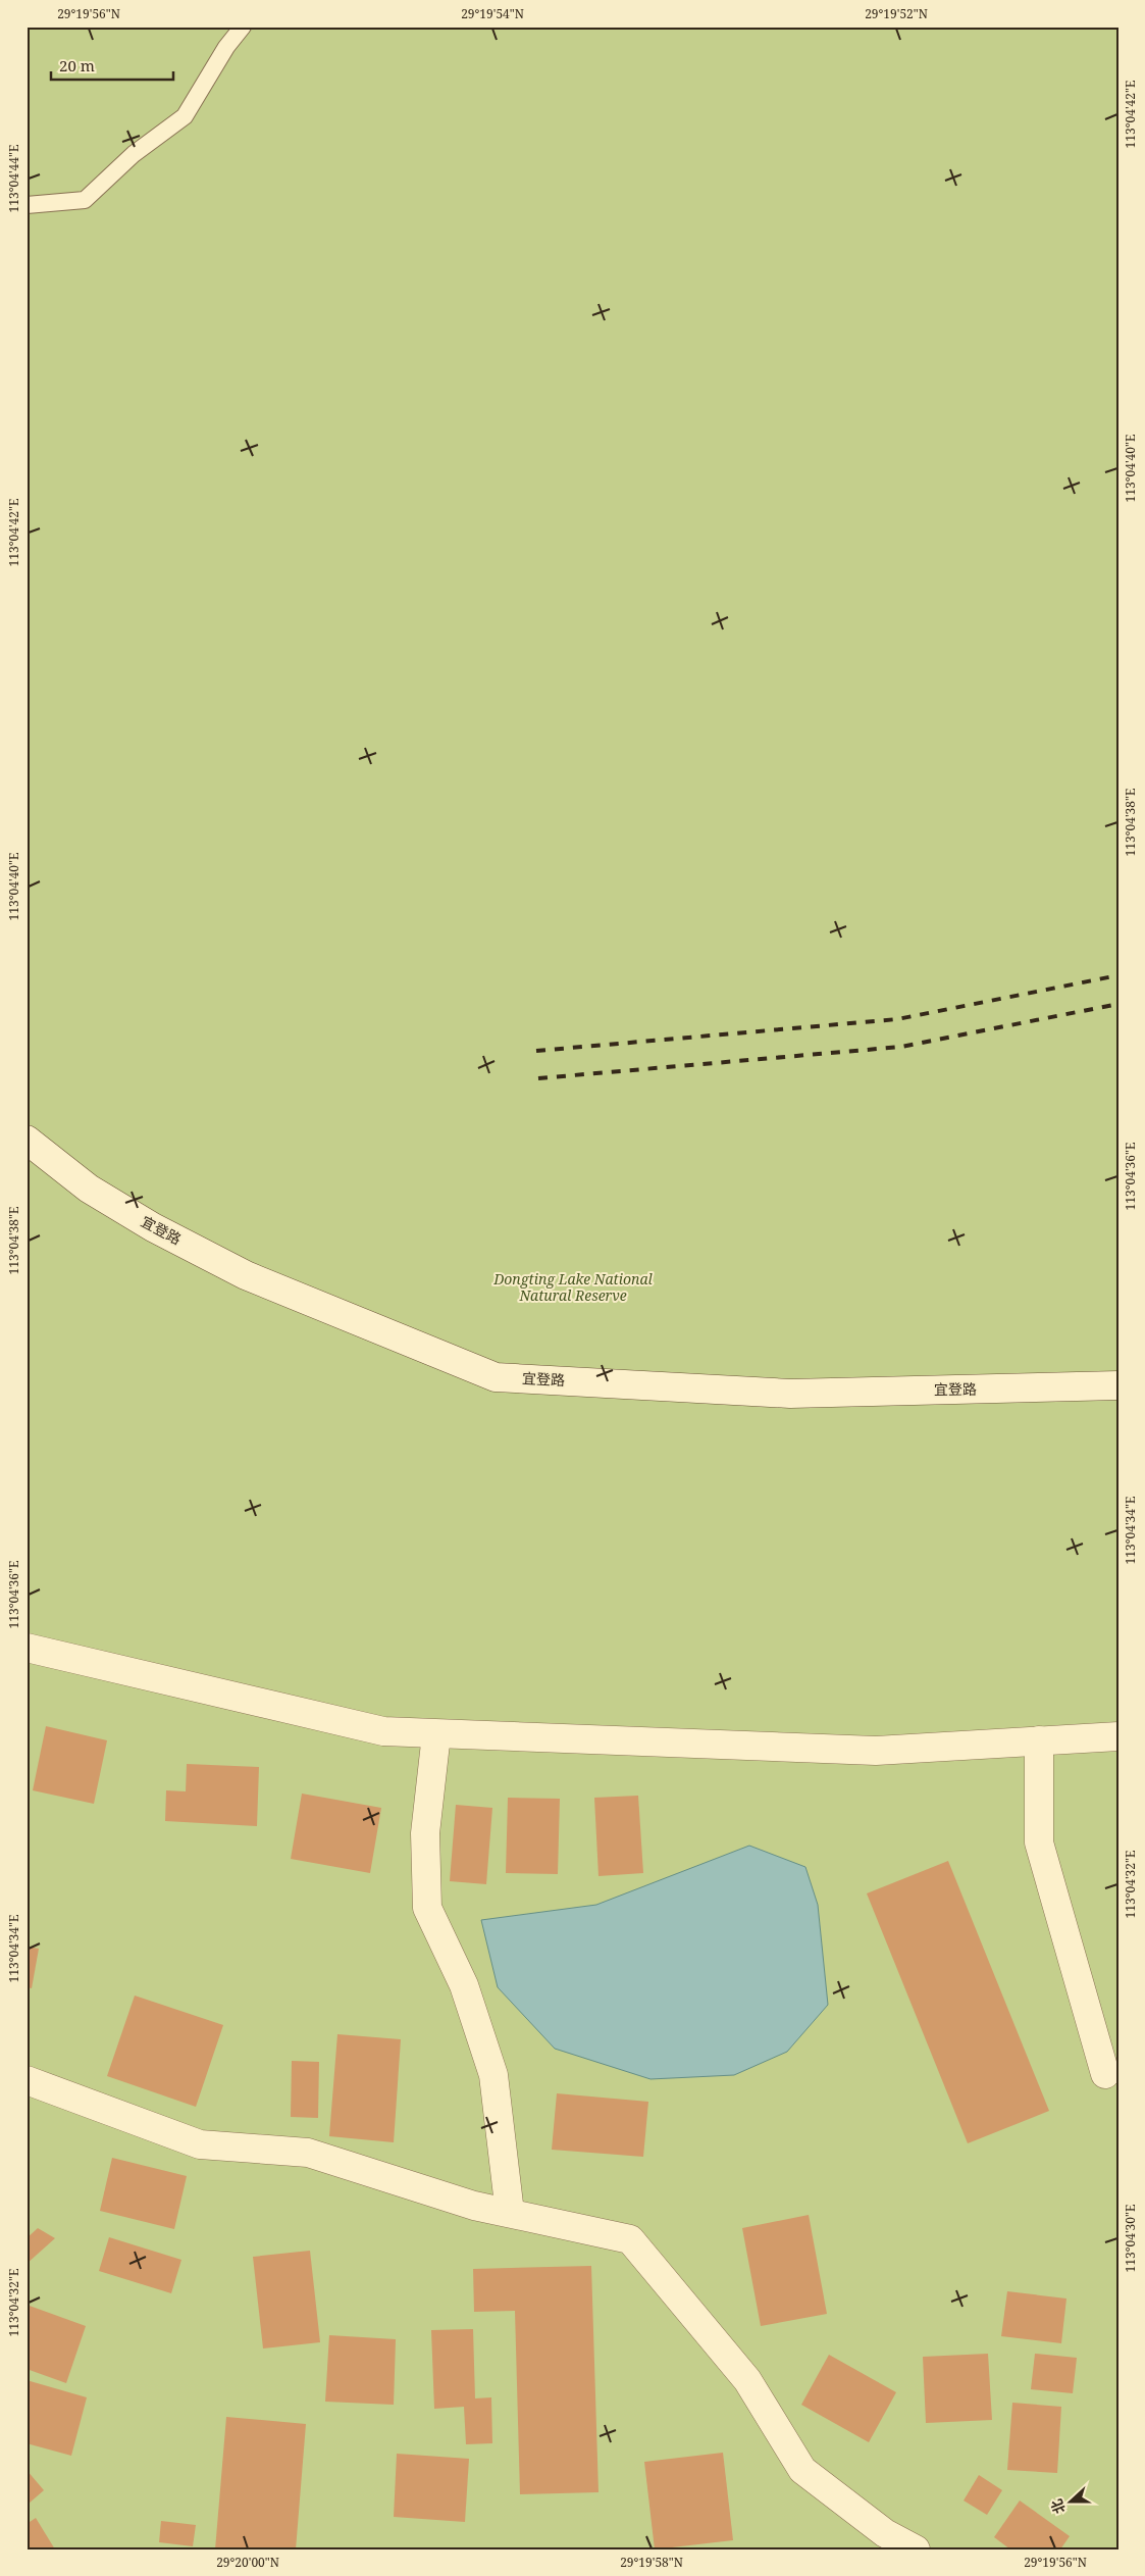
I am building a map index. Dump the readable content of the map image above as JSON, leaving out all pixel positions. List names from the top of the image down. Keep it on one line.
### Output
{"streets":{"street":["宜登路"]},"parks":["Dongting Lake National Natural Reserve"],"scale_bar":"20 m","north":"left","coordinates":["29°19'56\"N","29°19'54\"N","29°19'52\"N","113°04'42\"E","113°04'44\"E","113°04'40\"E","113°04'38\"E","113°04'36\"E","113°04'34\"E","113°04'32\"E","113°04'30\"E","29°20'00\"N","29°19'58\"N"]}
